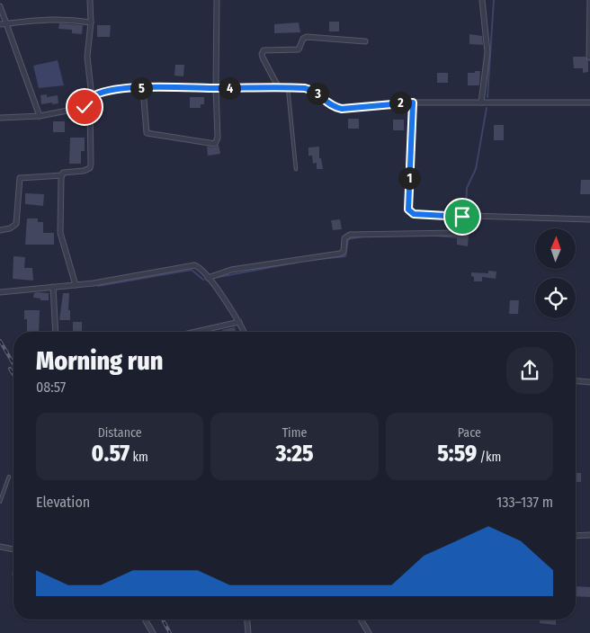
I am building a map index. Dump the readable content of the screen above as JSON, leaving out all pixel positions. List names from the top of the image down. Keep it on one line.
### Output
{"north":"top","page":{"pins":["4","5","3","2","1"],"heading":["Morning run","08:57"],"stats":[["Distance","0.57 km"],["Time","3:25"],["Pace","5:59 /km"]],"chart":["Elevation","133–137 m"]}}
